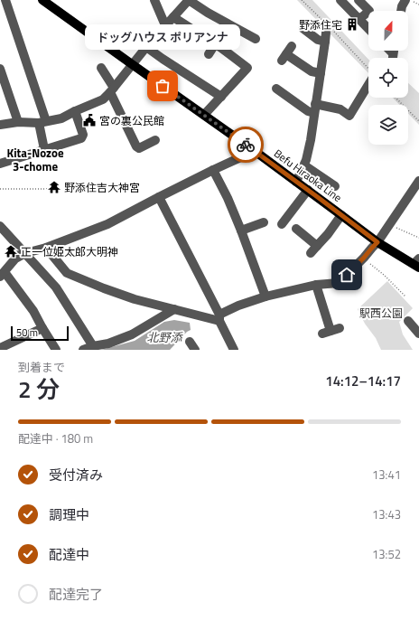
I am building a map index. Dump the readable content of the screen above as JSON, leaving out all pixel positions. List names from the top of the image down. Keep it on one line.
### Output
{"streets":{"main road":["Befu Hiraoka Line"]},"districts":["Kita-Nozoe 3-chome"],"water":["北野添"],"parks":["駅西公園"],"places":{"building":["野添住宅"],"other":["ドッグハウス ポリアンナ"],"public building":["宮の裏公民館"],"temple":["野添住吉大神宮","正一位姫太郎大明神"]},"scale_bar":"50 m","north":"top","page":{"bubble":"ドッグハウス ポリアンナ","scale":"50 m","heading":["2 分","到着まで","14:12–14:17"],"bar":"配達中 · 180 m","list":[["受付済み","13:41"],["調理中","13:43"],["配達中","13:52"],"配達完了"]}}
